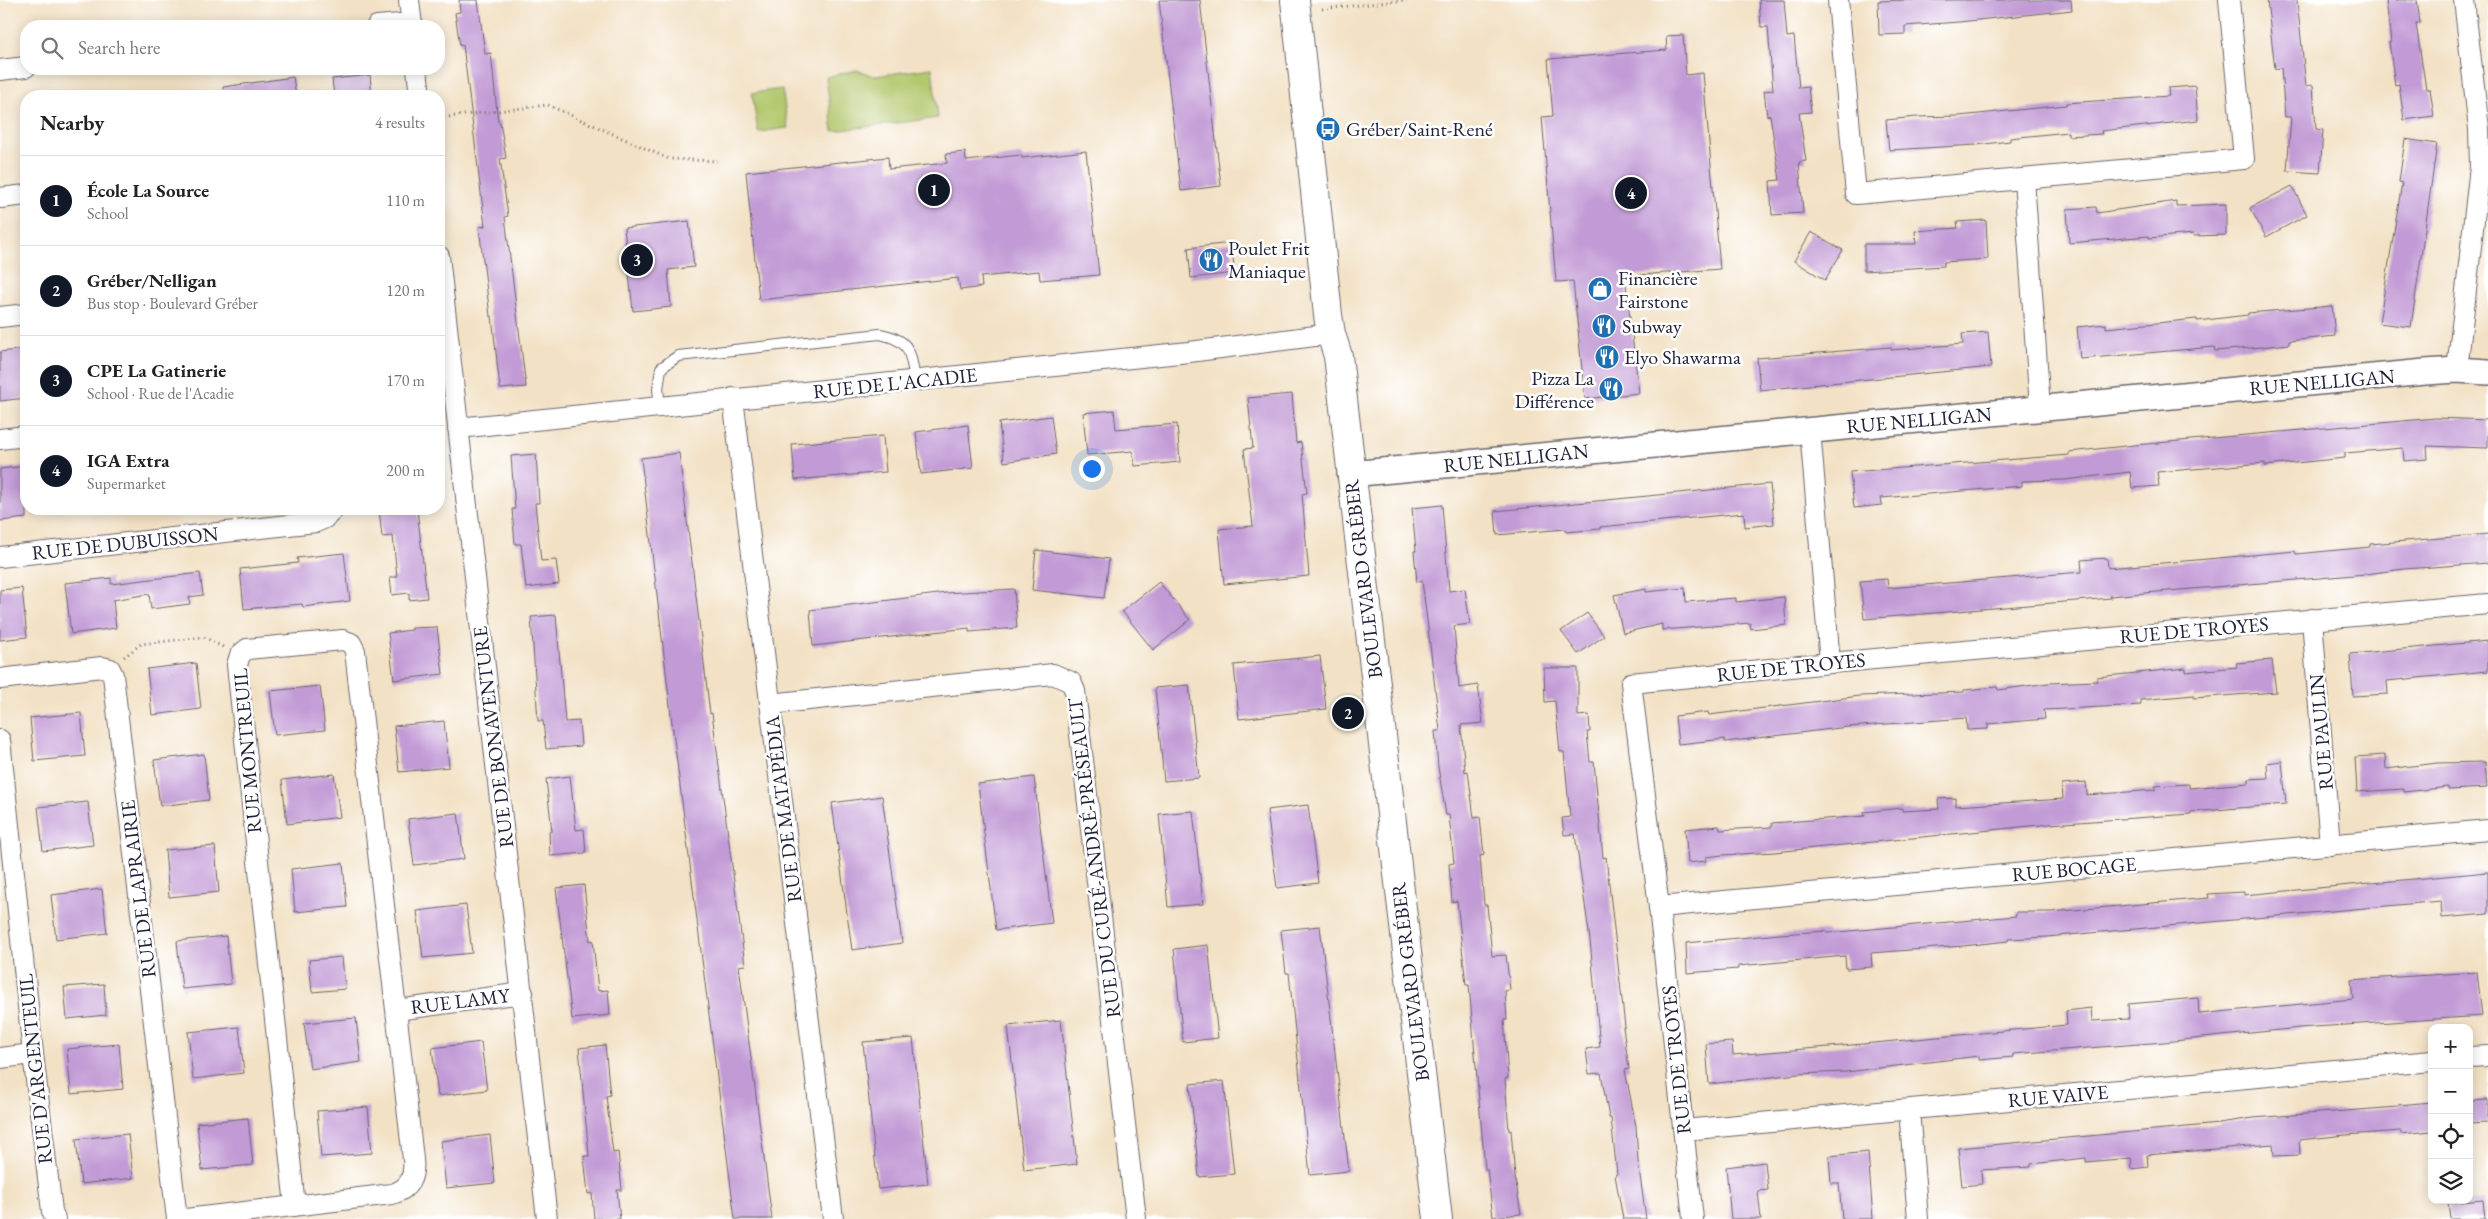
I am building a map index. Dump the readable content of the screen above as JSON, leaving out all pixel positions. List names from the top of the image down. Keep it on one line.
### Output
{"streets":{"main road":["BOULEVARD GRÉBER"],"street":["RUE NELLIGAN","RUE DE L'ACADIE","RUE DE DUBUISSON","RUE DE TROYES","RUE PAULIN","RUE DE BONAVENTURE","RUE MONTREUIL","RUE DE MATAPÉDIA","RUE DU CURÉ-ANDRÉ-PRÉSEAULT","RUE BOCAGE","RUE DE LAPRAIRIE","RUE LAMY","RUE D'ARGENTEUIL","RUE VAIVE"]},"crossings":[["RUE NELLIGAN","BOULEVARD GRÉBER"],["RUE DE L'ACADIE","BOULEVARD GRÉBER"],["RUE DE L'ACADIE","RUE DE BONAVENTURE"],["RUE DE L'ACADIE","RUE DE MATAPÉDIA"],["RUE DE TROYES","RUE PAULIN"],["RUE DE TROYES","RUE BOCAGE"],["RUE DE TROYES","RUE VAIVE"],["RUE PAULIN","RUE BOCAGE"],["RUE DE BONAVENTURE","RUE LAMY"],["RUE MONTREUIL","RUE LAMY"],["RUE DE MATAPÉDIA","RUE DU CURÉ-ANDRÉ-PRÉSEAULT"]],"places":{"bus stop":["Gréber/Saint-René"],"restaurant":["Poulet Frit Maniaque","Subway","Elyo Shawarma","Pizza La Différence"],"shop":["Financière Fairstone"]},"page":{"search":"Search here","heading":["Nearby","4 results"],"list":[{"mark":"1","name":"École La Source","note":"School","value":"110 m"},{"mark":"2","name":"Gréber/Nelligan","note":"Bus stop · Boulevard Gréber","value":"120 m"},{"mark":"3","name":"CPE La Gatinerie","note":"School · Rue de l'Acadie","value":"170 m"},{"mark":"4","name":"IGA Extra","note":"Supermarket","value":"200 m"}],"pins":["1","4","3","2"],"map_buttons":["+","−"]}}
